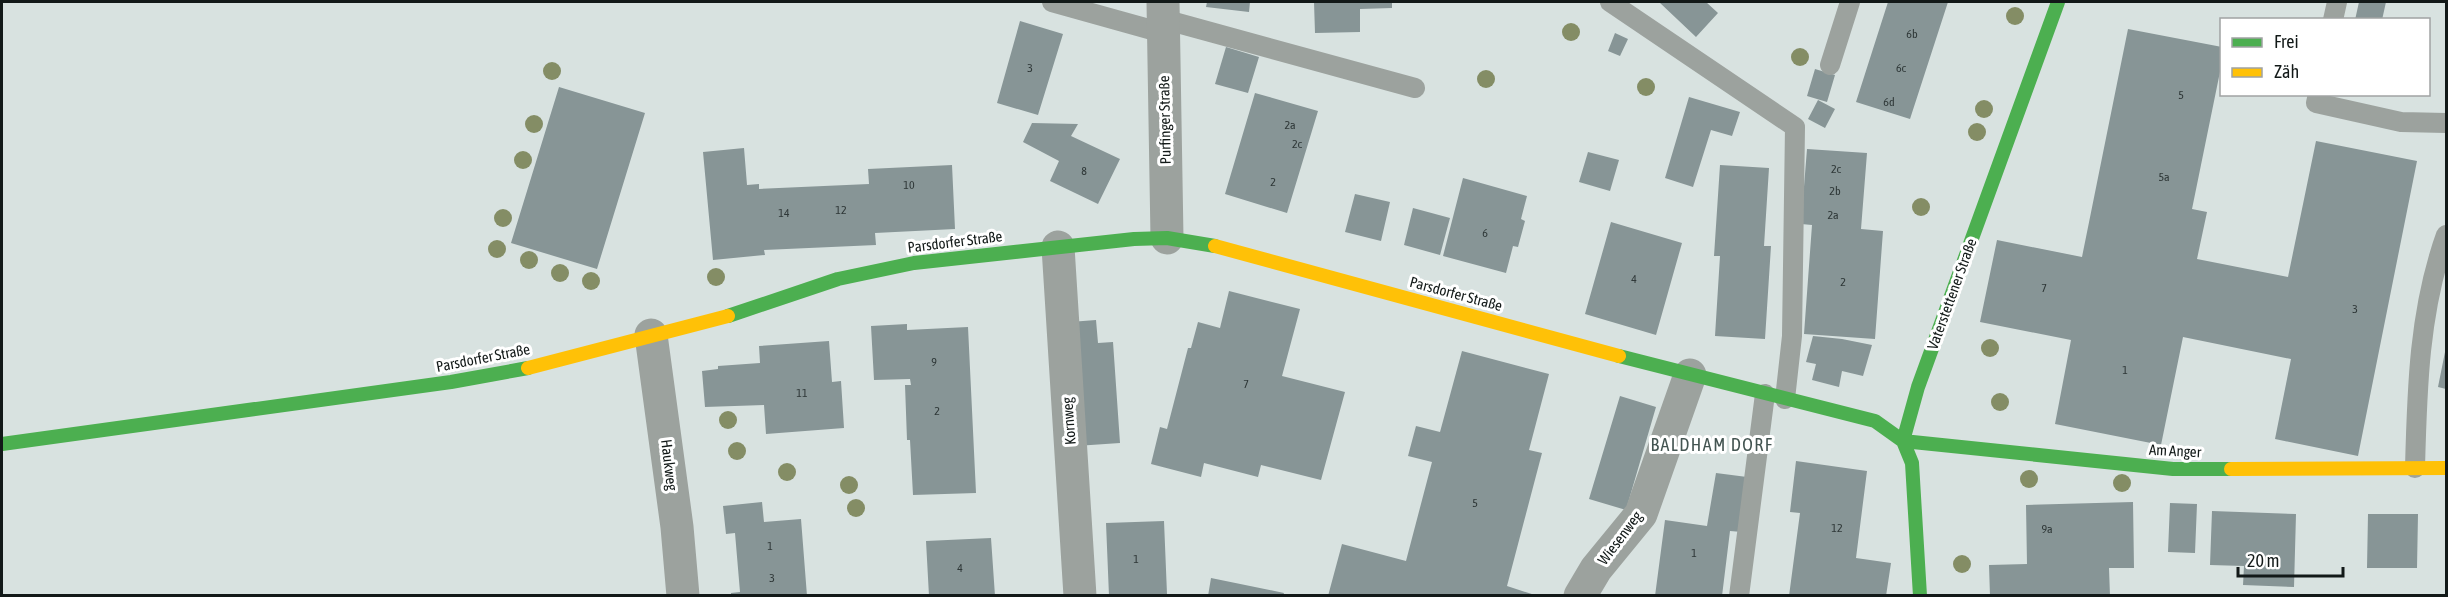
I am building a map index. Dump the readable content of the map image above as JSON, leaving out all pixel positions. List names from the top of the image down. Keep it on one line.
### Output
{"streets":{"street":["Purfinger Straße","Parsdorfer Straße","Vaterstettener Straße","Kornweg","Am Anger","Haukweg","Wiesenweg"]},"crossings":[["Purfinger Straße","Parsdorfer Straße"],["Parsdorfer Straße","Vaterstettener Straße"],["Parsdorfer Straße","Kornweg"],["Parsdorfer Straße","Am Anger"],["Parsdorfer Straße","Haukweg"],["Parsdorfer Straße","Wiesenweg"],["Vaterstettener Straße","Am Anger"]],"districts":["BALDHAM DORF"],"house_numbers":["6b","3","6c","5","6d","2a","2c","2c","8","5a","2","10","2b","12","14","2a","6","4","2","7","3","9","1","7","11","2","5","12","9a","1","1","1","4","3"],"legend":["Frei","Zäh"],"scale_bar":"20 m"}
